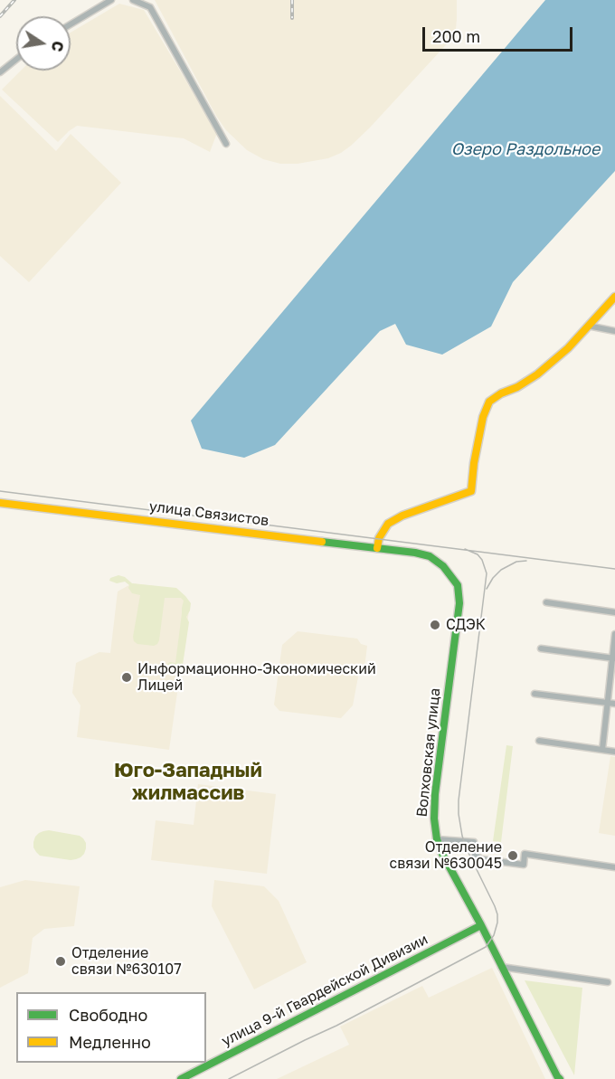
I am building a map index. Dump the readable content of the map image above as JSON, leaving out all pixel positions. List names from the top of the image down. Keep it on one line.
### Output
{"streets":{"main road":["улица Связистов","Волховская улица","улица 9-й Гвардейской Дивизии"]},"crossings":[["улица Связистов","Волховская улица"],["Волховская улица","улица 9-й Гвардейской Дивизии"]],"districts":["Юго-Западный жилмассив"],"water":["Озеро Раздольное"],"places":["СДЭК","Информационно-Экономический Лицей","Отделение связи №630045","Отделение связи №630107"],"legend":["Свободно","Медленно"],"scale_bar":"200 m","north":"right"}
